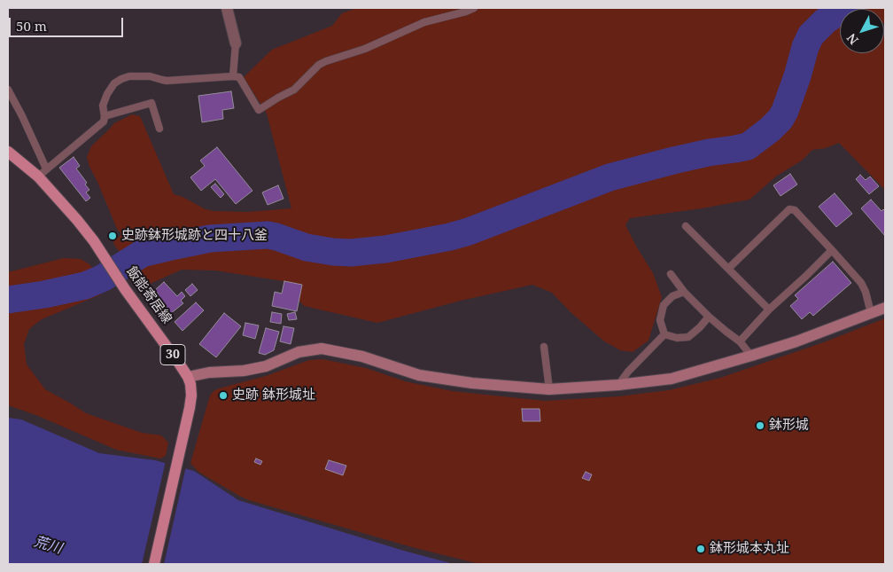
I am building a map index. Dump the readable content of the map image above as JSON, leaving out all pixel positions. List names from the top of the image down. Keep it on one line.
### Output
{"streets":{"main road":["飯能寄居線","30"]},"water":["荒川"],"places":["史跡鉢形城跡と四十八釜","史跡 鉢形城址","鉢形城","鉢形城本丸址"],"scale_bar":"50 m","north":"bottom left"}
